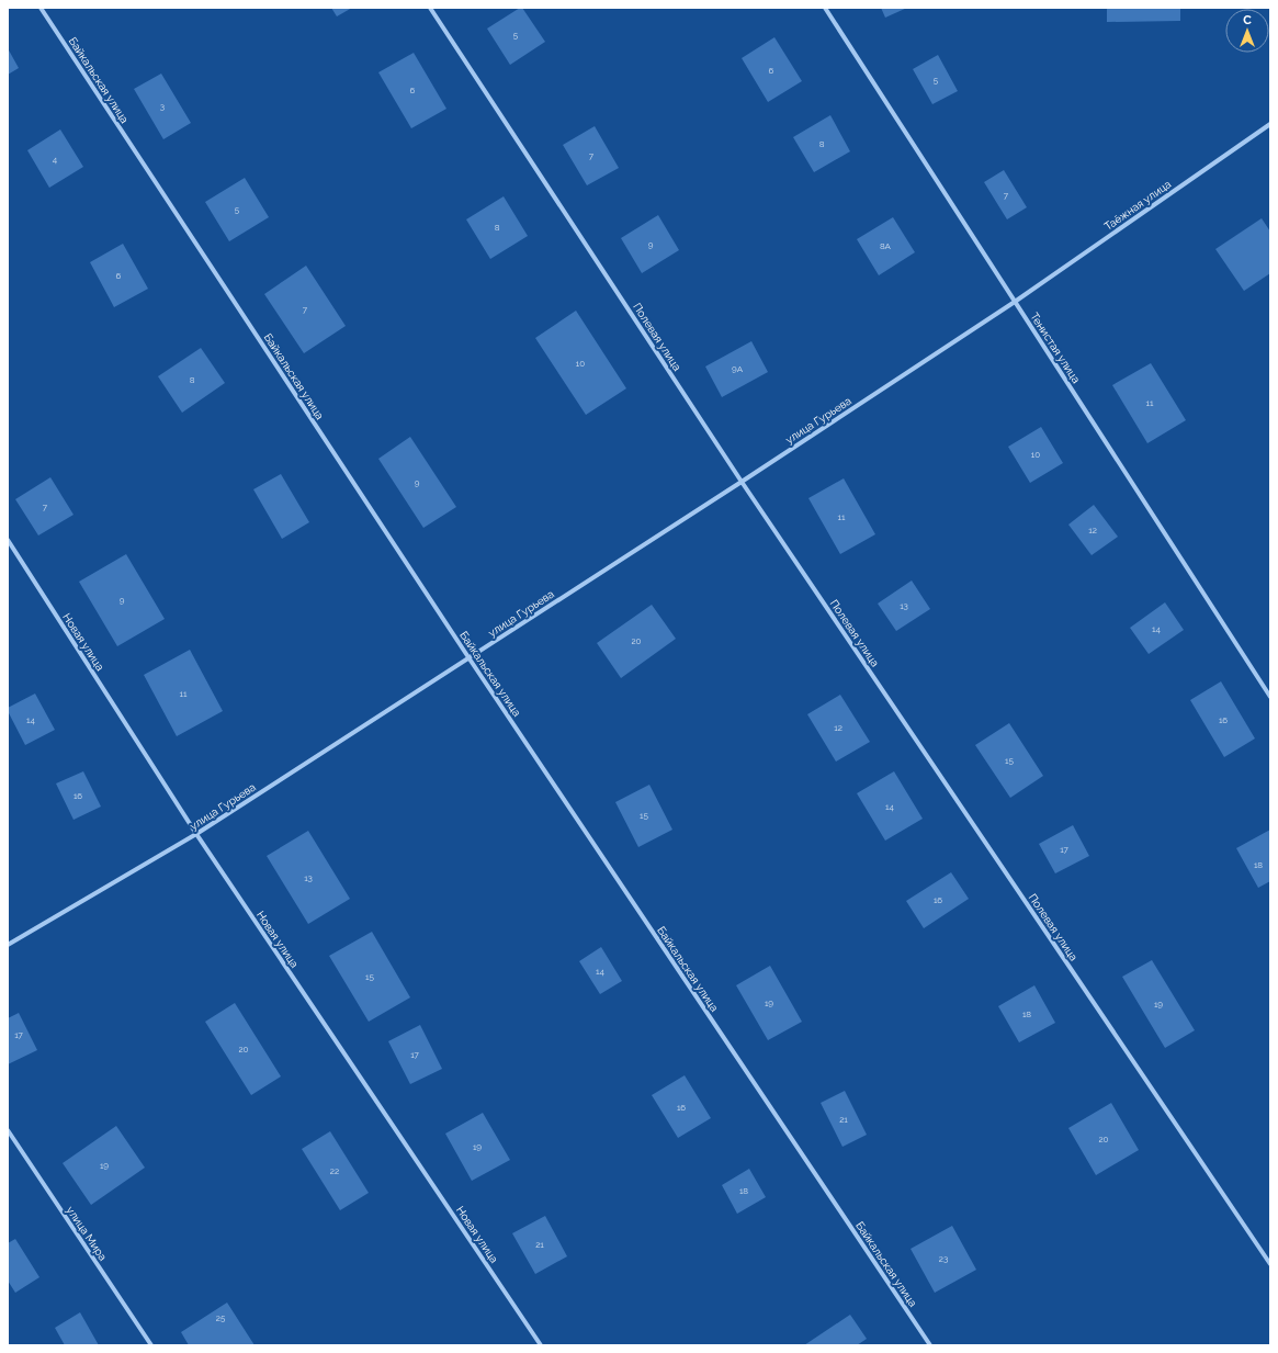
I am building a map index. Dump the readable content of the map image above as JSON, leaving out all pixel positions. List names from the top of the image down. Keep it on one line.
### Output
{"streets":{"street":["Байкальская улица","Таёжная улица","Полевая улица","Тенистая улица","улица Гурьева","Новая улица","улица Мира"]},"crossings":[["Байкальская улица","улица Гурьева"],["Таёжная улица","Тенистая улица"],["Таёжная улица","улица Гурьева"],["Полевая улица","улица Гурьева"],["Тенистая улица","улица Гурьева"],["улица Гурьева","Новая улица"]],"house_numbers":["5","6","5","6","3","8","7","4","7","5","8","9","8А","6","7","10","9А","8","11","10","9","7","11","12","9","13","14","20","11","14","16","12","15","16","14","15","17","18","13","16","14","15","19","19","18","17","20","17","16","21","20","19","19","22","18","21","23","25"],"north":"top"}
